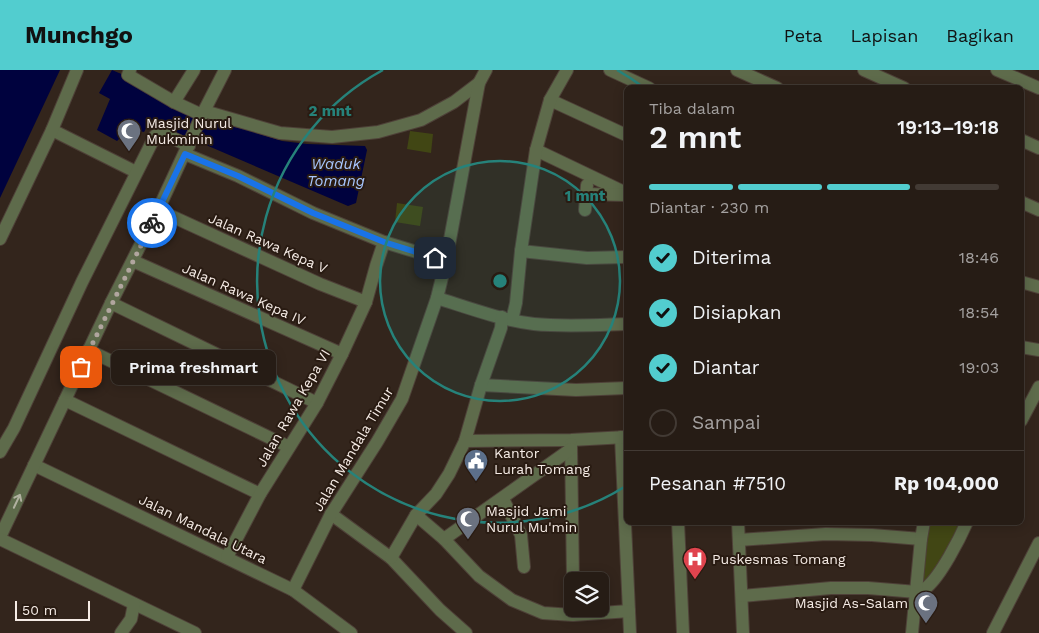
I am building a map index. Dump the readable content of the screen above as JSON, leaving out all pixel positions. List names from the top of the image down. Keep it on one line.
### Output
{"streets":{"street":["Jalan Rawa Kepa V","Jalan Rawa Kepa IV","Jalan Rawa Kepa VI","Jalan Mandala Timur","Jalan Mandala Utara"]},"crossings":[["Jalan Rawa Kepa V","Jalan Rawa Kepa VI"],["Jalan Rawa Kepa IV","Jalan Rawa Kepa VI"],["Jalan Rawa Kepa VI","Jalan Mandala Utara"],["Jalan Mandala Timur","Jalan Mandala Utara"]],"water":["Waduk Tomang"],"places":{"mosque":["Masjid Nurul Mukminin","Masjid Jami Nurul Mu'min","Masjid As-Salam"],"other":["Prima freshmart"],"public building":["Kantor Lurah Tomang"],"hospital":["Puskesmas Tomang"]},"scale_bar":"50 m","page":{"header":"Munchgo","nav":["Peta","Lapisan","Bagikan"],"heading":["2 mnt","Tiba dalam","19:13–19:18"],"panel":["Pesanan #7510","Rp 104,000"],"bar":"Diantar · 230 m","list":[["Diterima","18:46"],["Disiapkan","18:54"],["Diantar","19:03"],"Sampai"],"bubble":"Prima freshmart","scale":"50 m"},"rings":["2 mnt","1 mnt"]}
